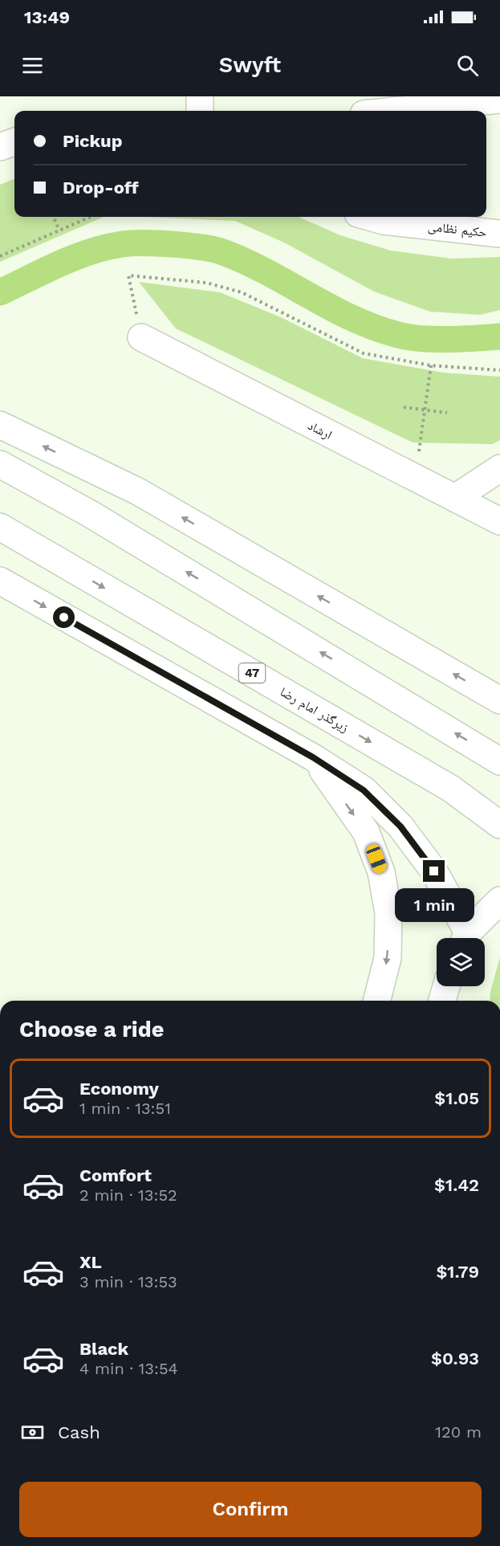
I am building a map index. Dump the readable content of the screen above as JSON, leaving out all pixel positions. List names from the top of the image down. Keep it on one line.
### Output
{"streets":{"main road":["حکیم نظامی","ارشاد","47","زیرگذر امام رضا"]},"page":{"status":"13:49","header":"Swyft","banner":["Pickup","Drop-off"],"bubble":"1 min","heading":"Choose a ride","list":[{"name":"Economy","note":"1 min · 13:51","value":"$1.05"},{"name":"Comfort","note":"2 min · 13:52","value":"$1.42"},{"name":"XL","note":"3 min · 13:53","value":"$1.79"},{"name":"Black","note":"4 min · 13:54","value":"$0.93"}],"pay":["Cash","120 m"],"buttons":"Confirm"}}
